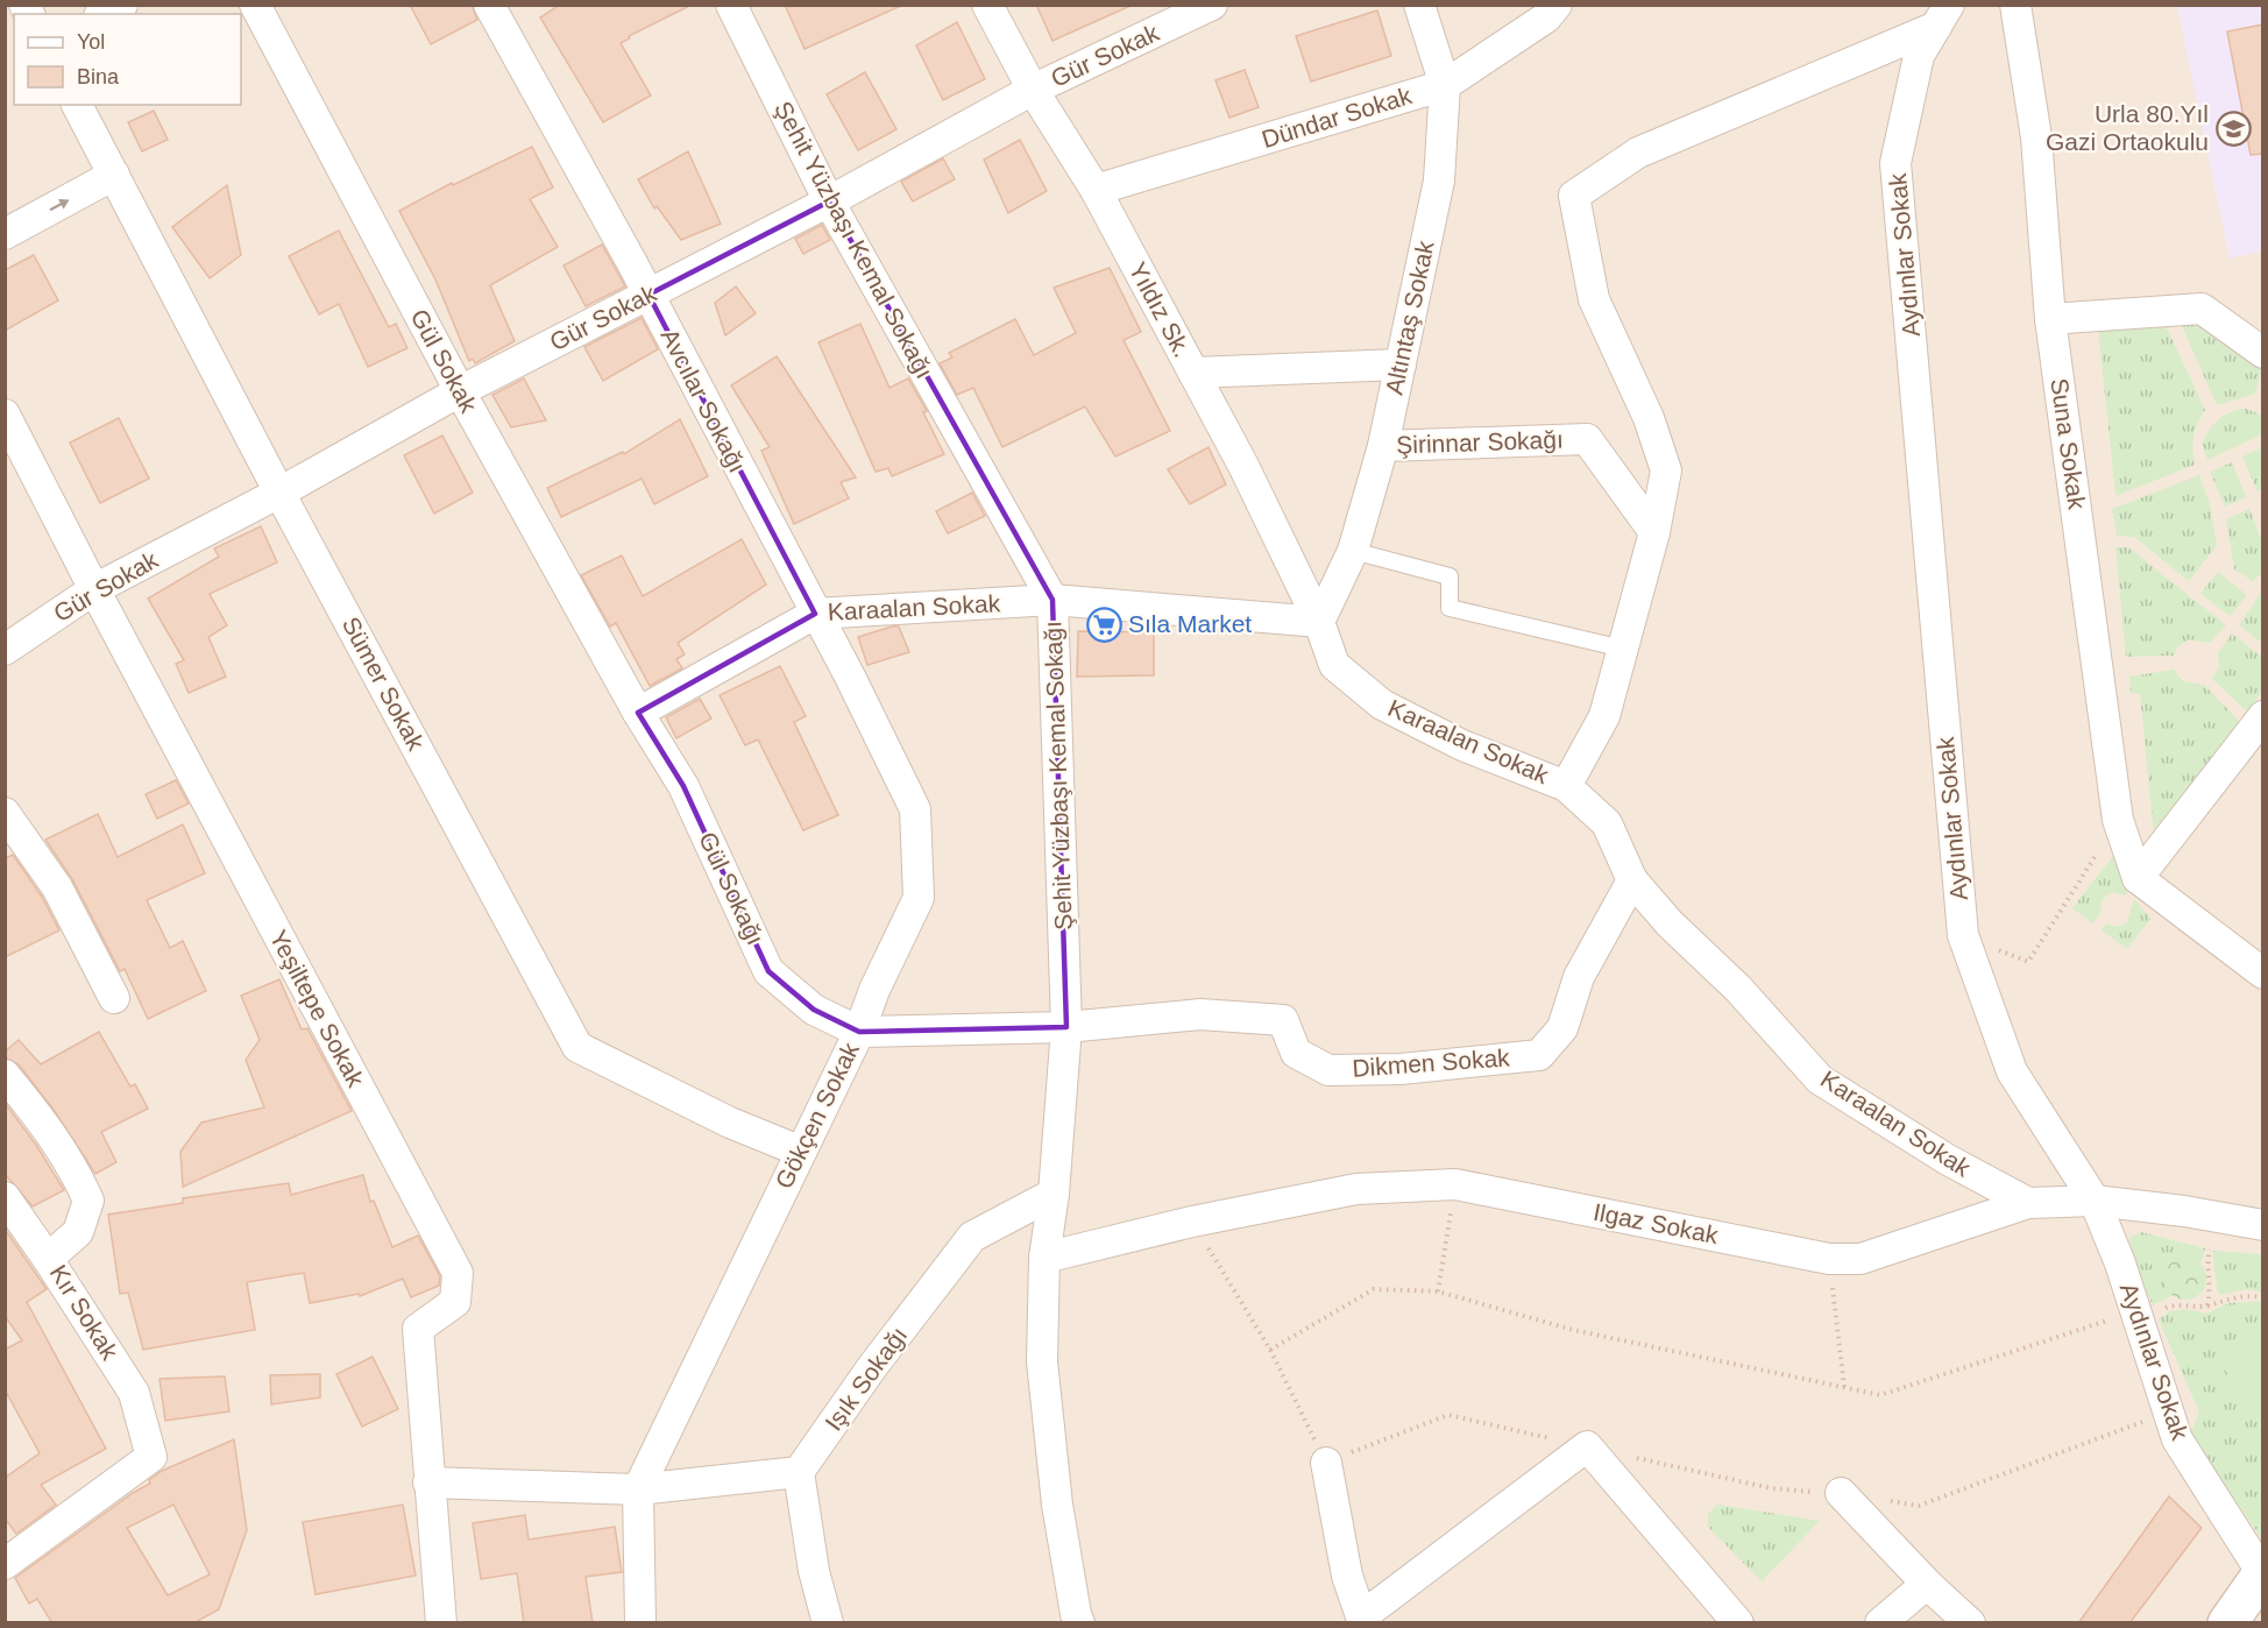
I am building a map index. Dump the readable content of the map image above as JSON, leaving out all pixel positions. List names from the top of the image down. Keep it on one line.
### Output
{"streets":{"street":["Gür Sokak","Dündar Sokak","Şehit Yüzbaşı Kemal Sokağı","Aydınlar Sokak","Yıldız Sk.","Altıntaş Sokak","Gül Sokak","Avcılar Sokağı","Şirinnar Sokağı","Suna Sokak","Karaalan Sokak","Sümer Sokak","Gül Sokağı","Yeşiltepe Sokak","Dikmen Sokak","Gökçen Sokak","Ilgaz Sokak","Kır Sokak","Işık Sokağı"]},"crossings":[["Gür Sokak","Şehit Yüzbaşı Kemal Sokağı"],["Gür Sokak","Yıldız Sk."],["Gür Sokak","Gül Sokak"],["Gür Sokak","Avcılar Sokağı"],["Gür Sokak","Sümer Sokak"],["Gür Sokak","Yeşiltepe Sokak"],["Dündar Sokak","Yıldız Sk."],["Dündar Sokak","Altıntaş Sokak"],["Şehit Yüzbaşı Kemal Sokağı","Karaalan Sokak"],["Şehit Yüzbaşı Kemal Sokağı","Dikmen Sokak"],["Şehit Yüzbaşı Kemal Sokağı","Ilgaz Sokak"],["Şehit Yüzbaşı Kemal Sokağı","Işık Sokağı"],["Aydınlar Sokak","Ilgaz Sokak"],["Yıldız Sk.","Altıntaş Sokak"],["Yıldız Sk.","Karaalan Sokak"],["Altıntaş Sokak","Şirinnar Sokağı"],["Altıntaş Sokak","Karaalan Sokak"],["Gül Sokak","Karaalan Sokak"],["Gül Sokak","Gül Sokağı"],["Avcılar Sokağı","Karaalan Sokak"],["Avcılar Sokağı","Gökçen Sokak"],["Karaalan Sokak","Gül Sokağı"],["Karaalan Sokak","Dikmen Sokak"],["Karaalan Sokak","Gökçen Sokak"],["Karaalan Sokak","Ilgaz Sokak"],["Sümer Sokak","Gökçen Sokak"],["Gül Sokağı","Dikmen Sokak"],["Gül Sokağı","Gökçen Sokak"],["Dikmen Sokak","Gökçen Sokak"]],"places":{"school or university":["Urla 80.Yıl Gazi Ortaokulu"],"supermarket":["Sıla Market"]},"legend":["Yol","Bina"]}
